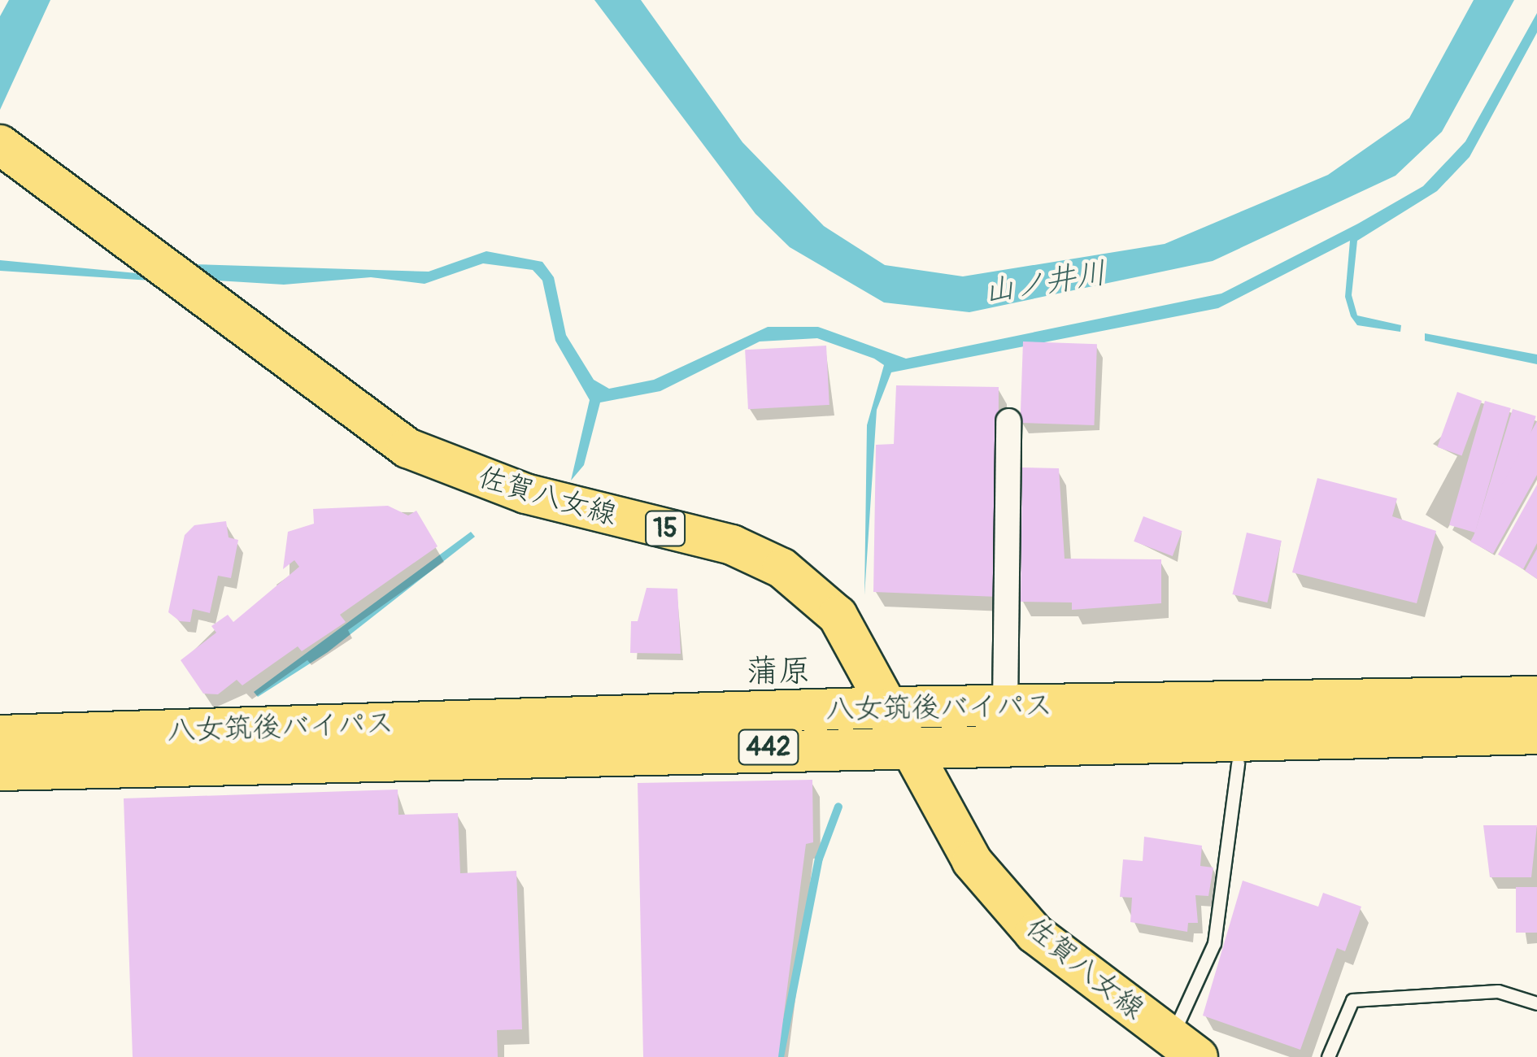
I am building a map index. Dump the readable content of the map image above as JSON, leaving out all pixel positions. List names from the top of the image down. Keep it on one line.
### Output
{"streets":{"highway":["八女筑後バイパス","442"],"main road":["佐賀八女線","15"]},"crossings":[["佐賀八女線","八女筑後バイパス"]],"districts":["蒲原"],"water":["山ノ井川"]}
